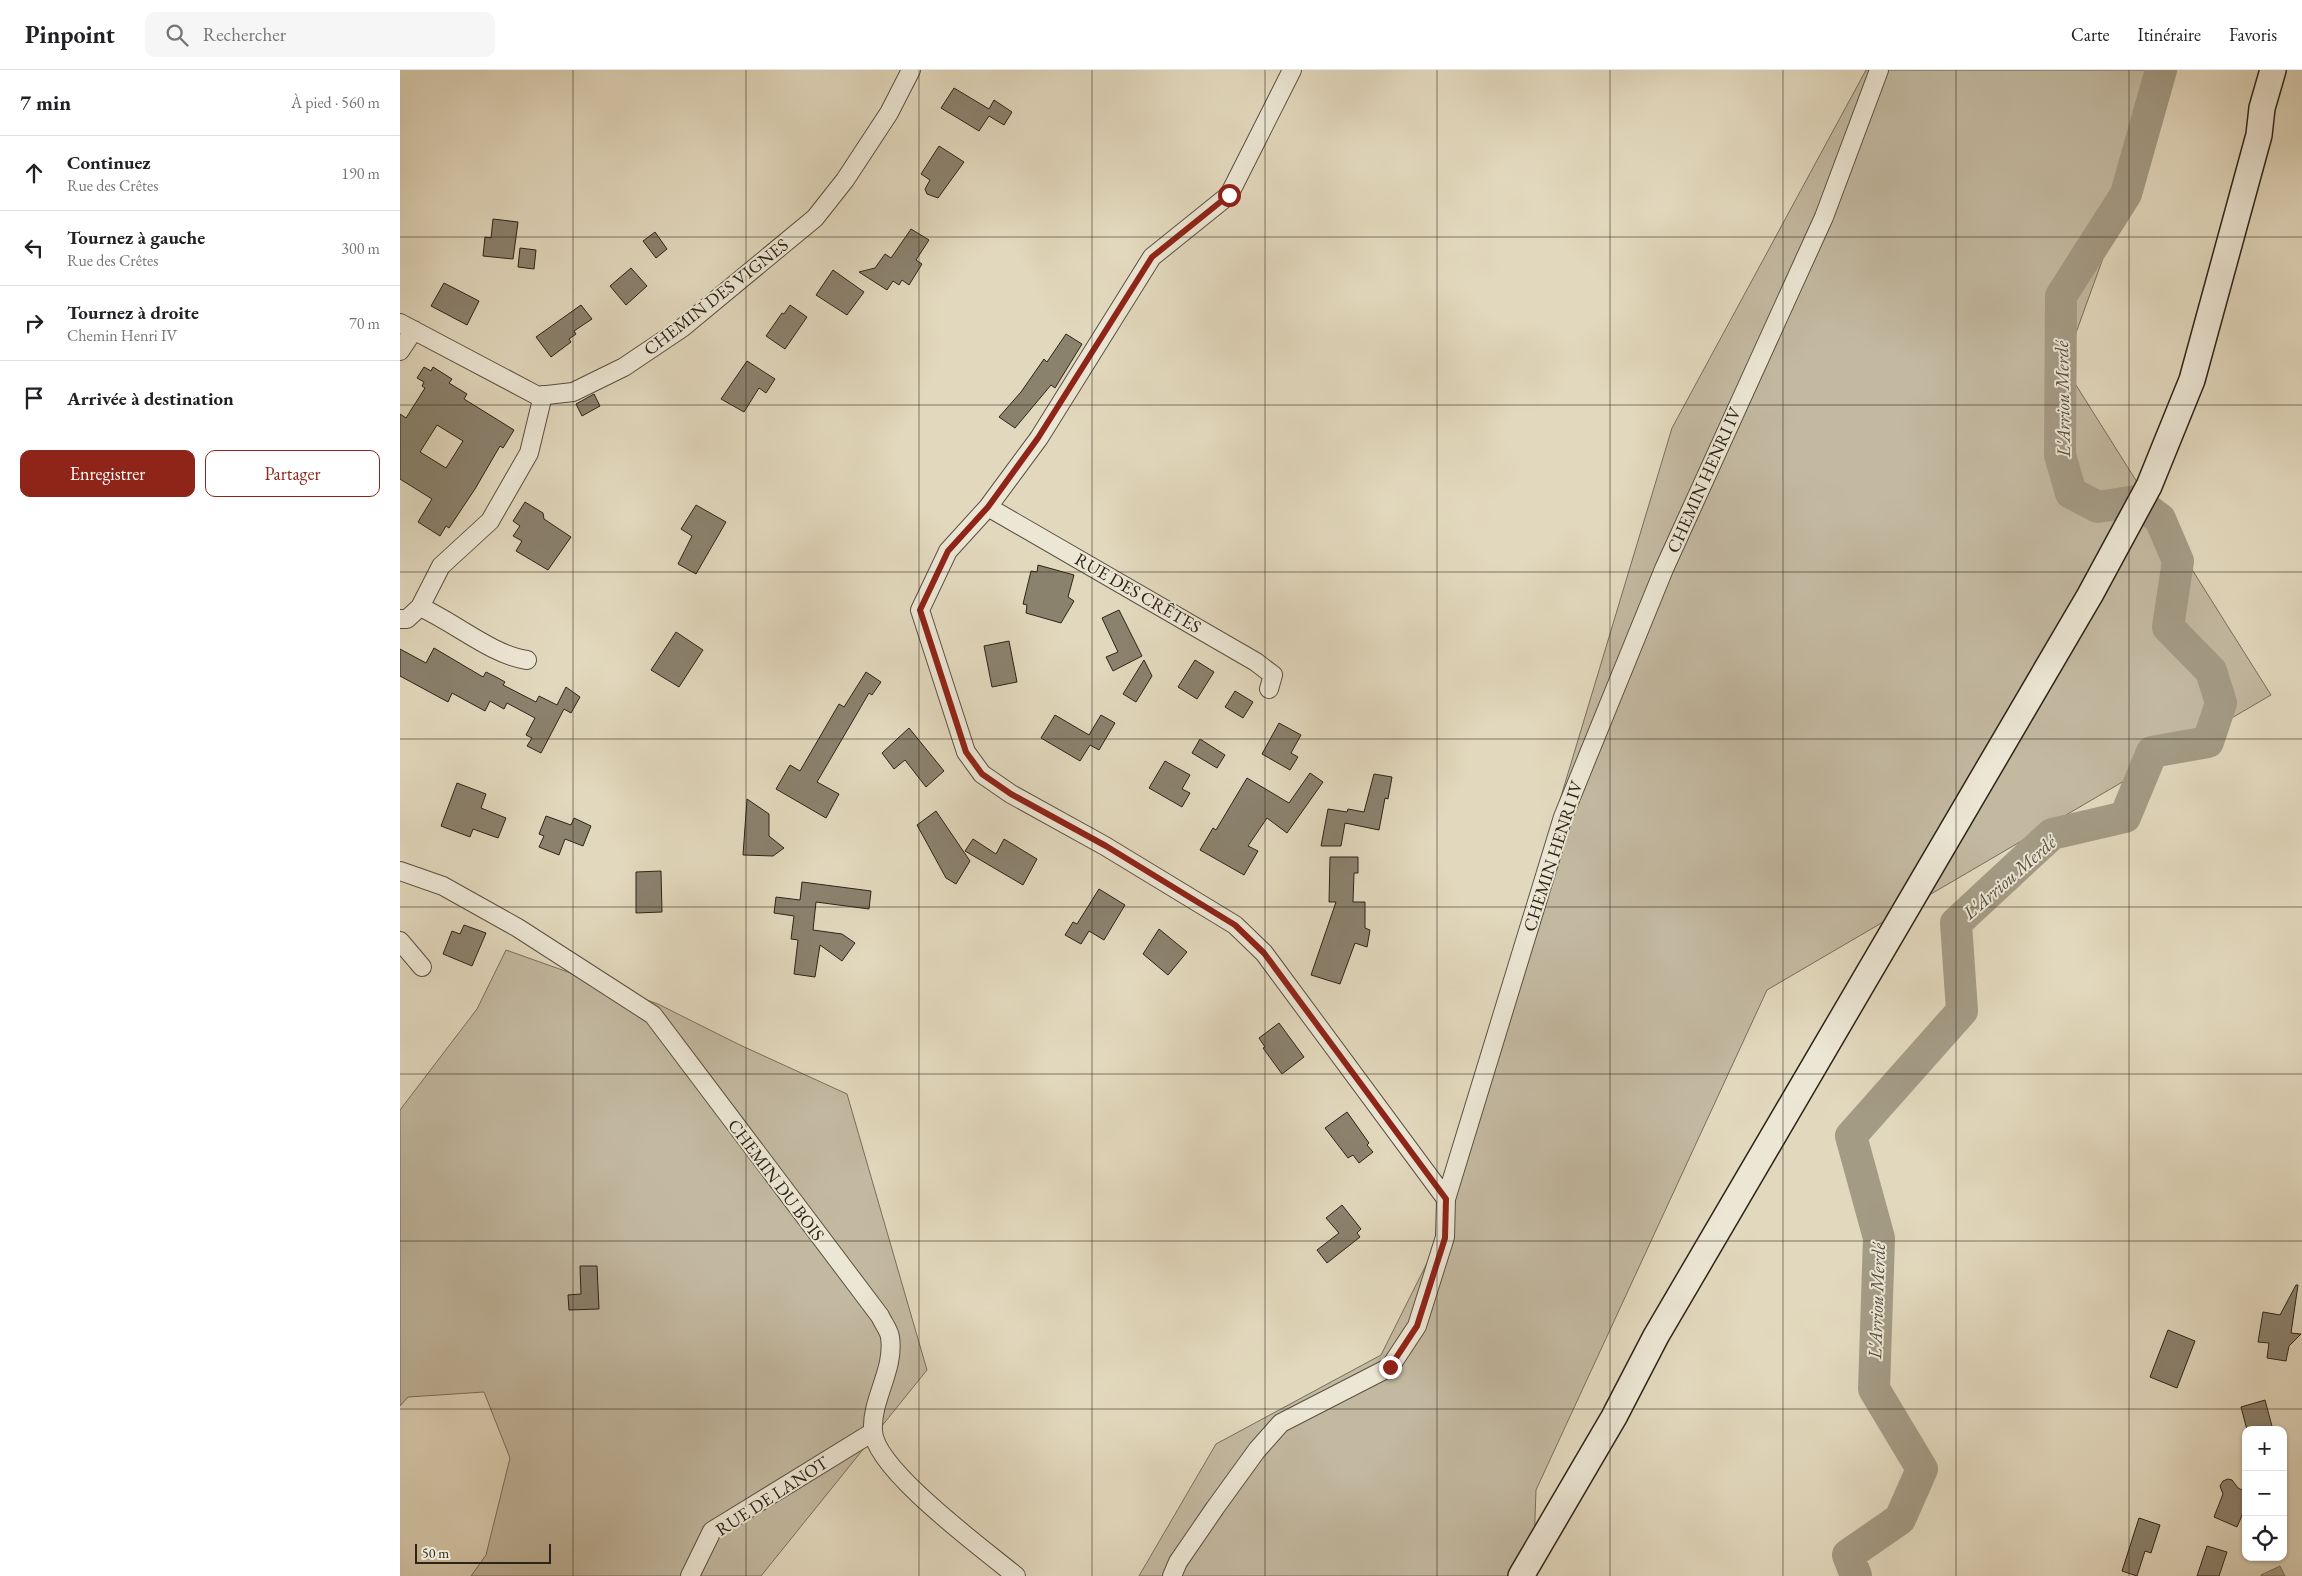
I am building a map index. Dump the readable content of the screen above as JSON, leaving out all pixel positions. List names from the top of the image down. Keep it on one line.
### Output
{"streets":{"street":["CHEMIN DES VIGNES","CHEMIN HENRI IV","RUE DES CRÊTES","CHEMIN DU BOIS","RUE DE LANOT"]},"crossings":[["CHEMIN DU BOIS","RUE DE LANOT"]],"water":["L'Arriou Merdé"],"scale_bar":"50 m","page":{"header":"Pinpoint","search":"Rechercher","nav":["Carte","Itinéraire","Favoris"],"heading":["7 min","À pied · 560 m"],"list":[["Continuez","Rue des Crêtes","190 m"],["Tournez à gauche","Rue des Crêtes","300 m"],["Tournez à droite","Chemin Henri IV","70 m"],"Arrivée à destination"],"buttons":["Enregistrer","Partager"],"map_buttons":["+","−"],"scale":"50 m"}}
